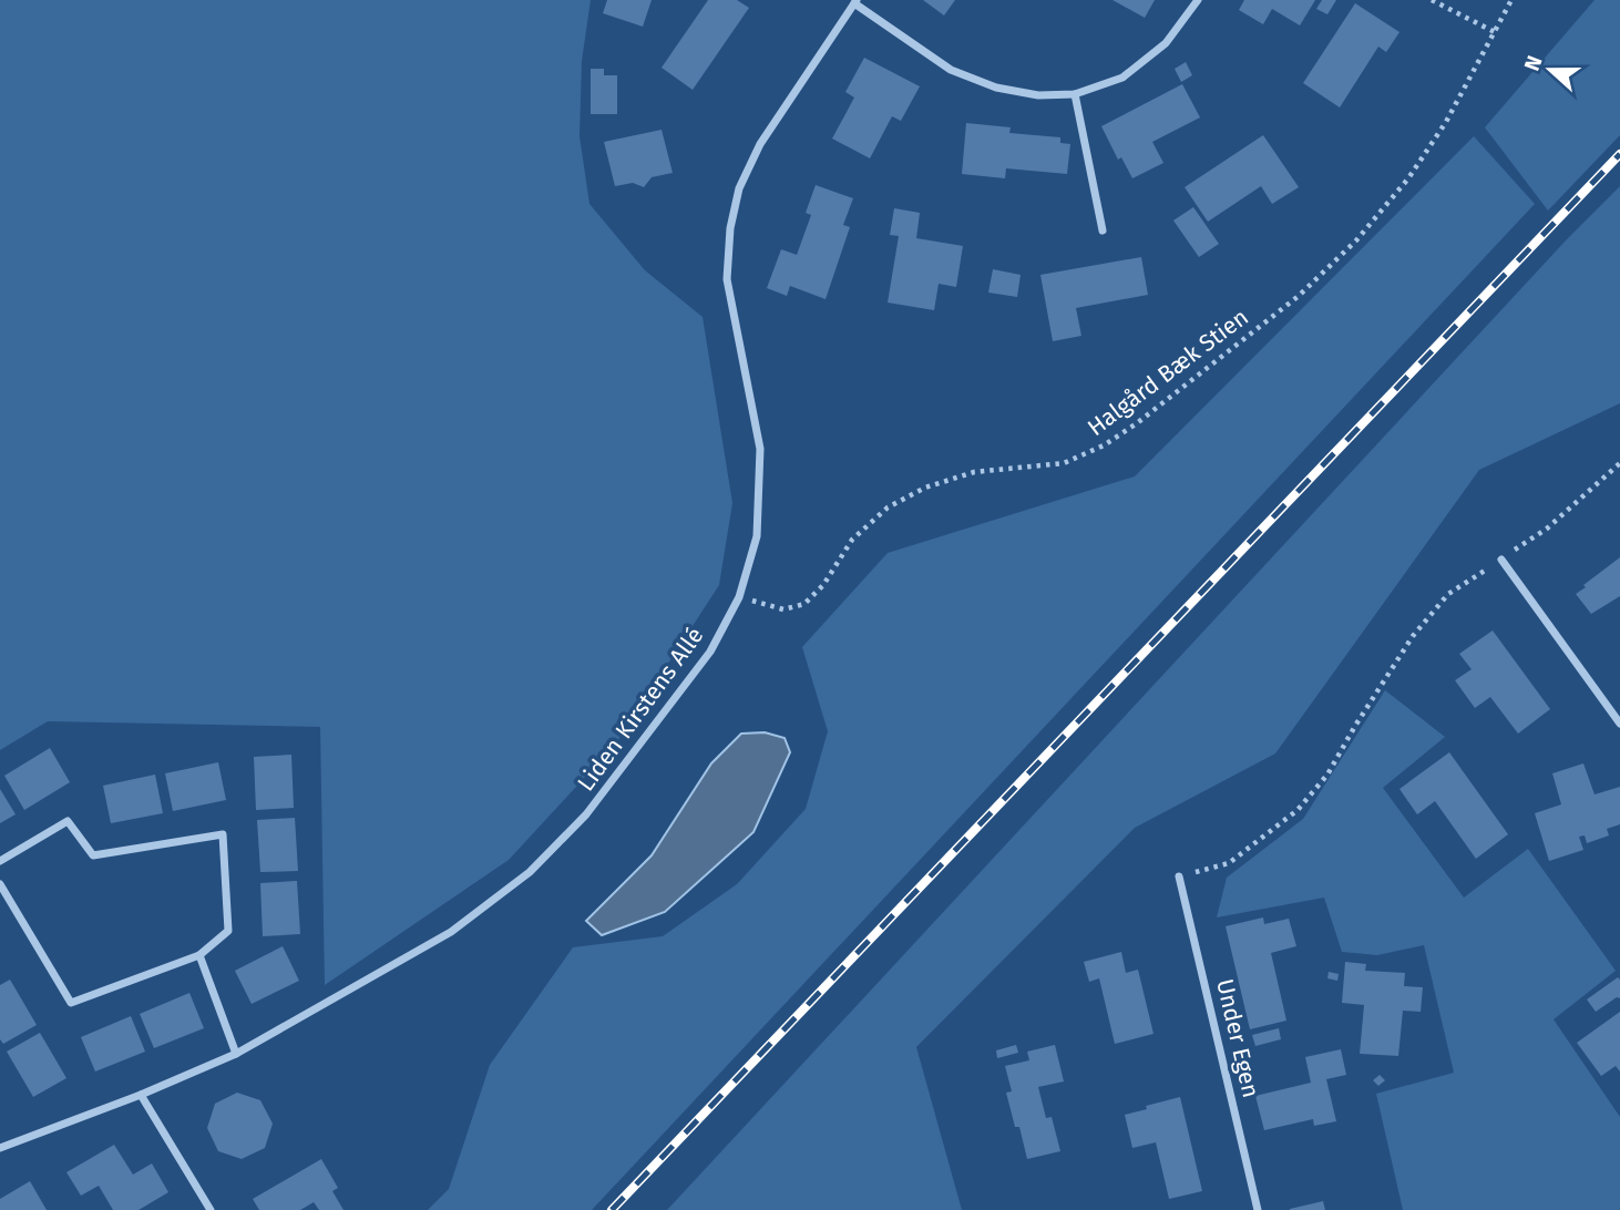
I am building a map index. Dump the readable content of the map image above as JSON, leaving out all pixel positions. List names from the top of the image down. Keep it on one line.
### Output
{"streets":{"street":["Liden Kirstens Allé","Under Egen"],"path":["Halgård Bæk Stien"]},"crossings":[["Halgård Bæk Stien","Liden Kirstens Allé"]],"north":"left"}
